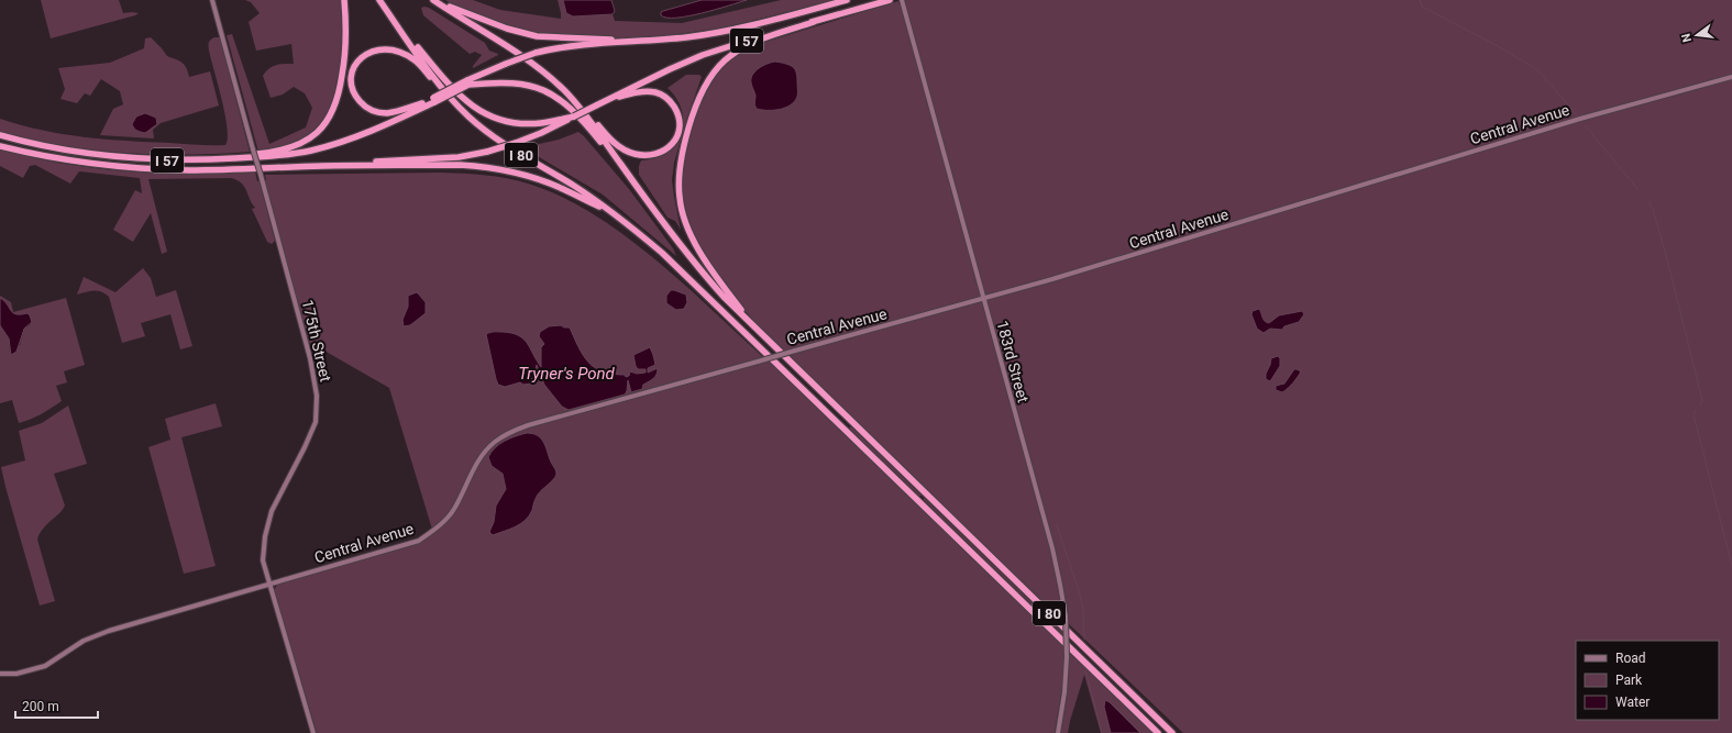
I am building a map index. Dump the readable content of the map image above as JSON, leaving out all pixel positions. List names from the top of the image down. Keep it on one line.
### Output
{"streets":{"highway":["I 57","I 80"],"street":["Central Avenue","175th Street","183rd Street"]},"crossings":[["Central Avenue","175th Street"],["Central Avenue","183rd Street"]],"water":["Tryner's Pond"],"legend":["Road","Park","Water"],"scale_bar":"200 m","north":"left"}
